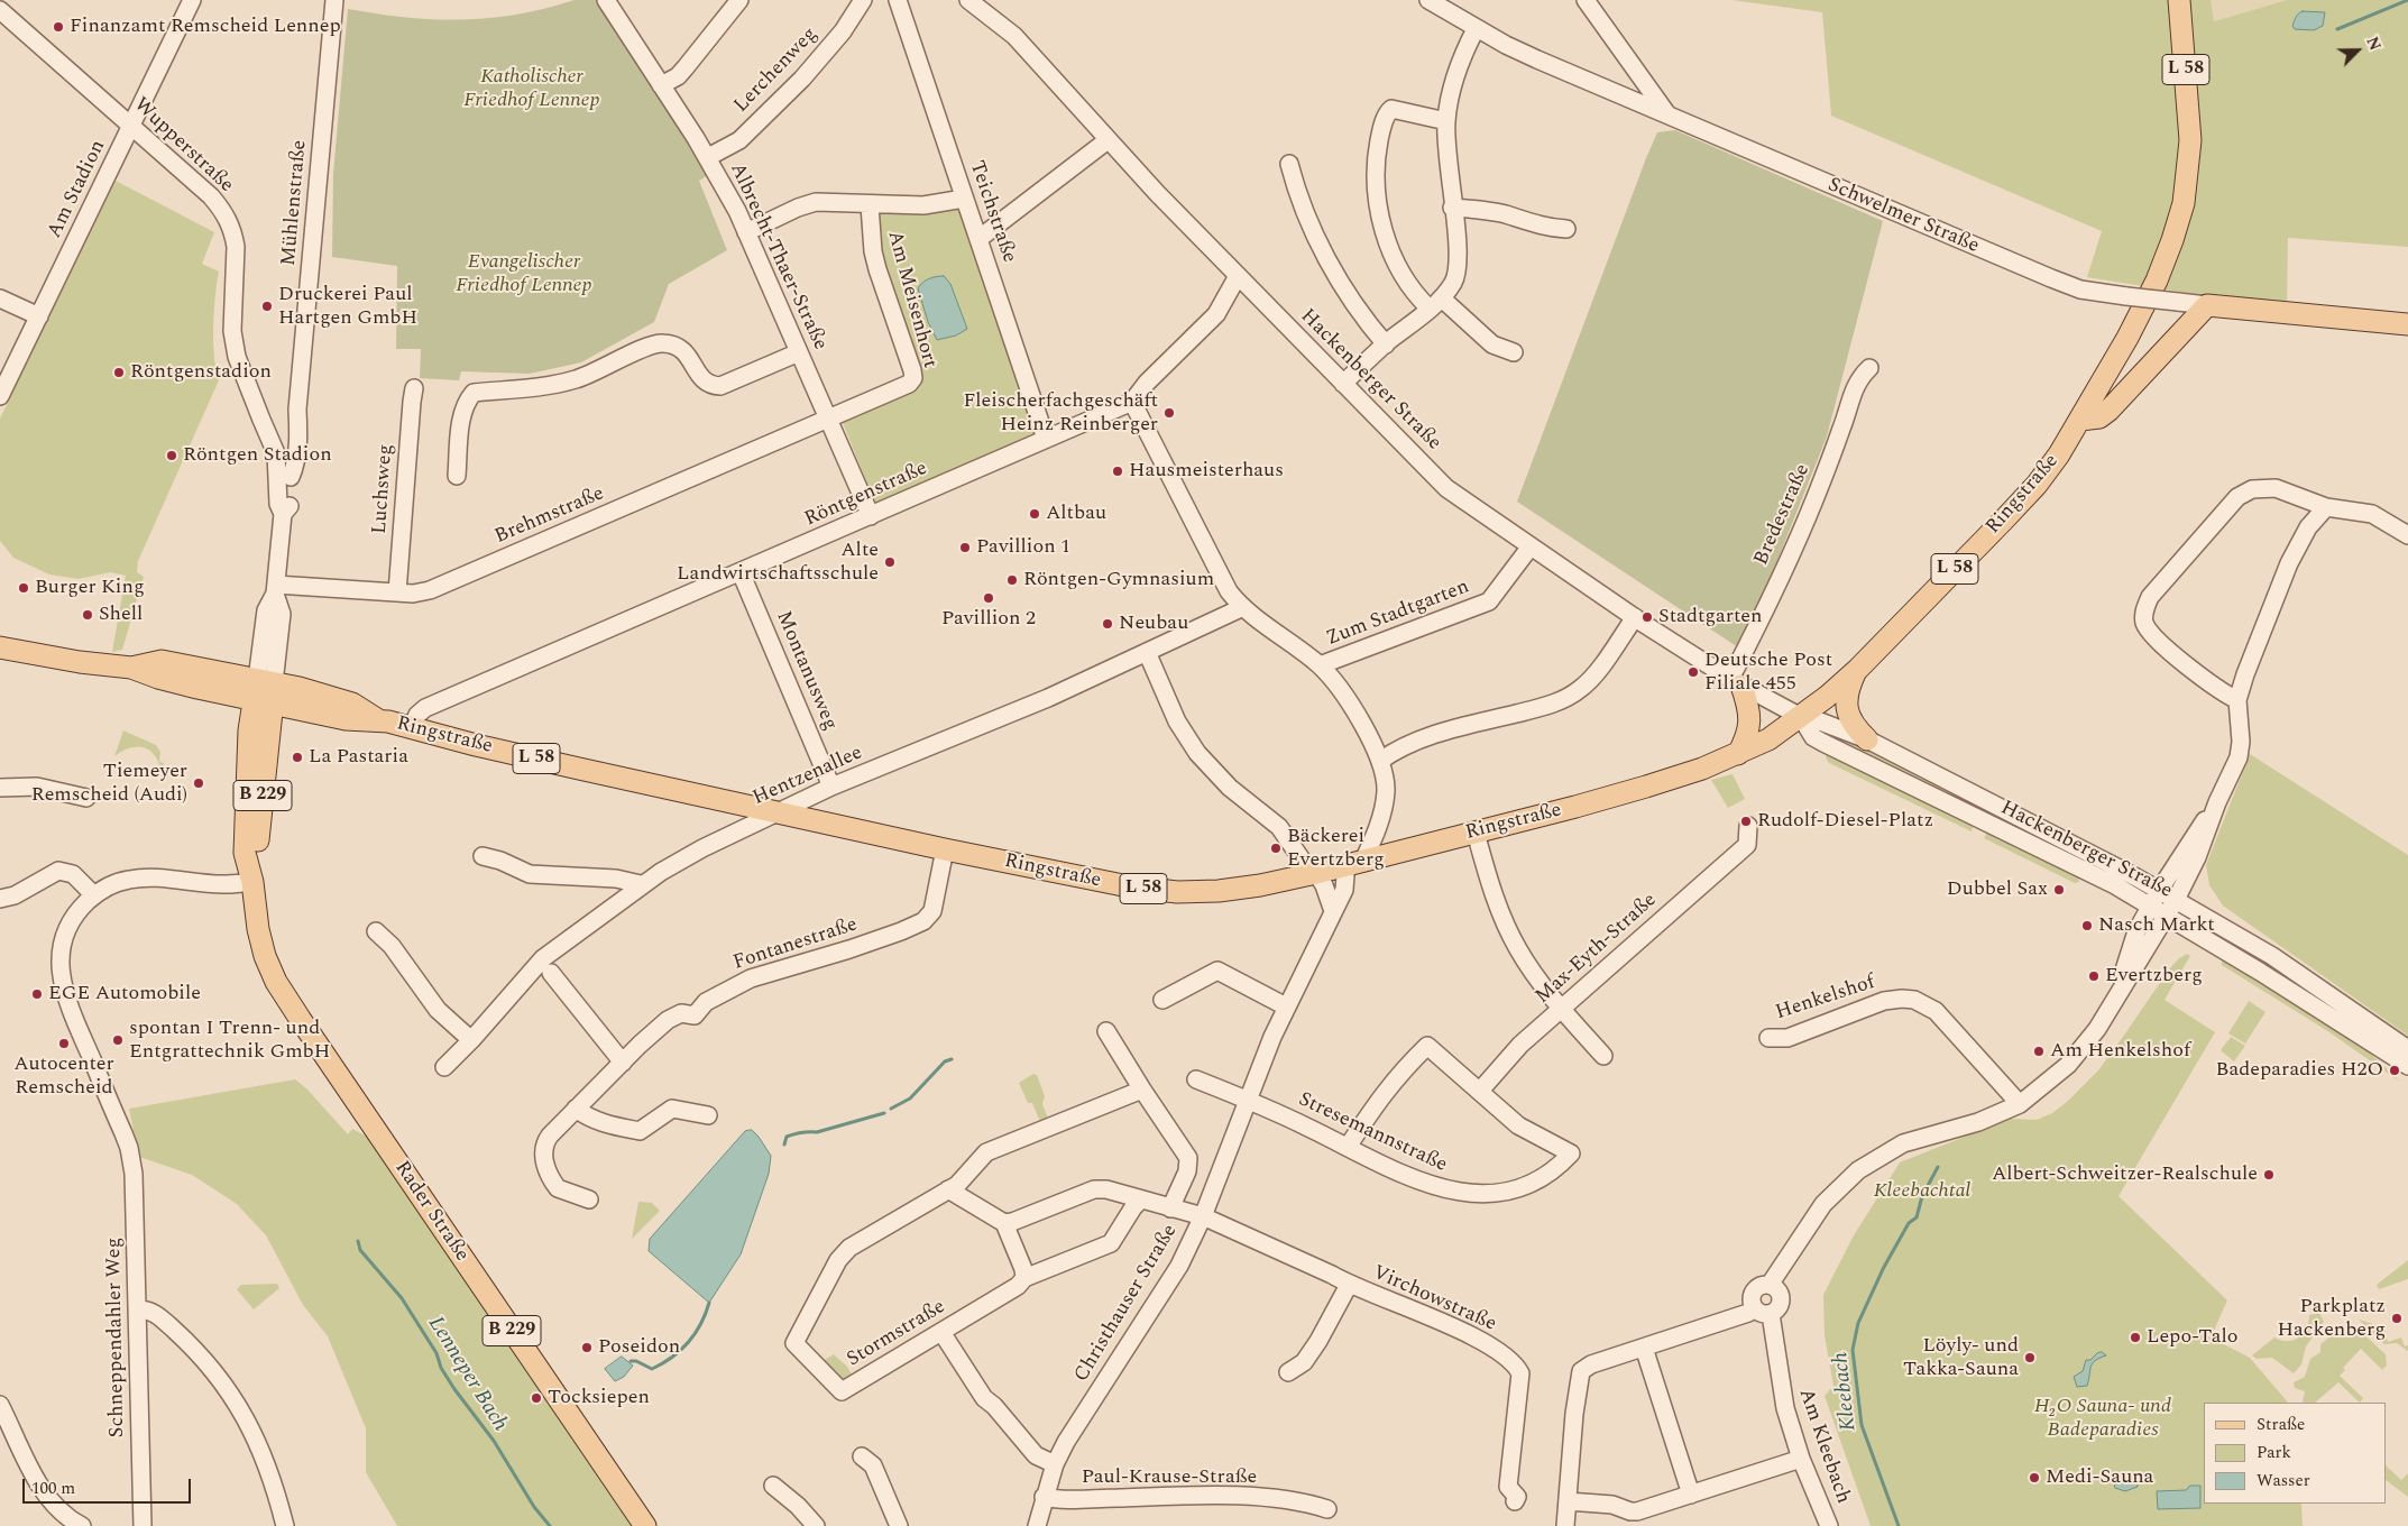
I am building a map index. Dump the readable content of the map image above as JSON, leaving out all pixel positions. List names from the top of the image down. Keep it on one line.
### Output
{"streets":{"main road":["L 58","Schwelmer Straße","Ringstraße","B 229","Rader Straße"],"street":["Lerchenweg","Wupperstraße","Am Stadion","Mühlenstraße","Teichstraße","Albrecht-Thaer-Straße","Am Meisenhort","Hackenberger Straße","Luchsweg","Röntgenstraße","Bredestraße","Brehmstraße","Zum Stadtgarten","Montanusweg","Hentzenallee","Fontanestraße","Max-Eyth-Straße","Henkelshof","Stresemannstraße","Virchowstraße","Christhauser Straße","Stormstraße","Schneppendahler Weg","Am Kleebach","Paul-Krause-Straße"]},"crossings":[["Lerchenweg","Albrecht-Thaer-Straße"],["Wupperstraße","Am Stadion"],["Wupperstraße","Mühlenstraße"],["Wupperstraße","Rader Straße"],["Mühlenstraße","Rader Straße"],["Teichstraße","Röntgenstraße"],["Albrecht-Thaer-Straße","Am Meisenhort"],["Albrecht-Thaer-Straße","Röntgenstraße"],["Albrecht-Thaer-Straße","Brehmstraße"],["Am Meisenhort","Brehmstraße"],["Hackenberger Straße","Röntgenstraße"],["Hackenberger Straße","Ringstraße"],["Hackenberger Straße","Bredestraße"],["Hackenberger Straße","Zum Stadtgarten"],["Luchsweg","Brehmstraße"],["Röntgenstraße","Ringstraße"],["Röntgenstraße","Montanusweg"],["Röntgenstraße","Christhauser Straße"],["Ringstraße","Hentzenallee"],["Ringstraße","Fontanestraße"],["Ringstraße","Rader Straße"],["Ringstraße","Christhauser Straße"],["Brehmstraße","Rader Straße"],["Zum Stadtgarten","Christhauser Straße"],["Montanusweg","Hentzenallee"],["Hentzenallee","Christhauser Straße"],["Max-Eyth-Straße","Stresemannstraße"],["Stresemannstraße","Christhauser Straße"],["Virchowstraße","Christhauser Straße"],["Christhauser Straße","Paul-Krause-Straße"]],"water":["Lenneper Bach","Kleebach"],"parks":["Katholischer Friedhof Lennep","Evangelischer Friedhof Lennep","Kleebachtal","H₂O Sauna- und Badeparadies"],"places":["Finanzamt Remscheid Lennep","Druckerei Paul Hartgen GmbH","Röntgenstadion","Fleischerfachgeschäft Heinz Reinberger","Röntgen Stadion","Hausmeisterhaus","Altbau","Pavillion 1","Alte Landwirtschaftsschule","Röntgen-Gymnasium","Burger King","Pavillion 2","Shell","Stadtgarten","Neubau","Deutsche Post Filiale 455","La Pastaria","Tiemeyer Remscheid (Audi)","Rudolf-Diesel-Platz","Bäckerei Evertzberg","Dubbel Sax","Nasch Markt","Evertzberg","EGE Automobile","spontan I Trenn- und Entgrattechnik GmbH","Autocenter Remscheid","Am Henkelshof","Badeparadies H2O","Albert-Schweitzer-Realschule","Parkplatz Hackenberg","Lepo-Talo","Poseidon","Löyly- und Takka-Sauna","Tocksiepen","Medi-Sauna"],"legend":["Straße","Park","Wasser"],"scale_bar":"100 m","north":"top right"}
